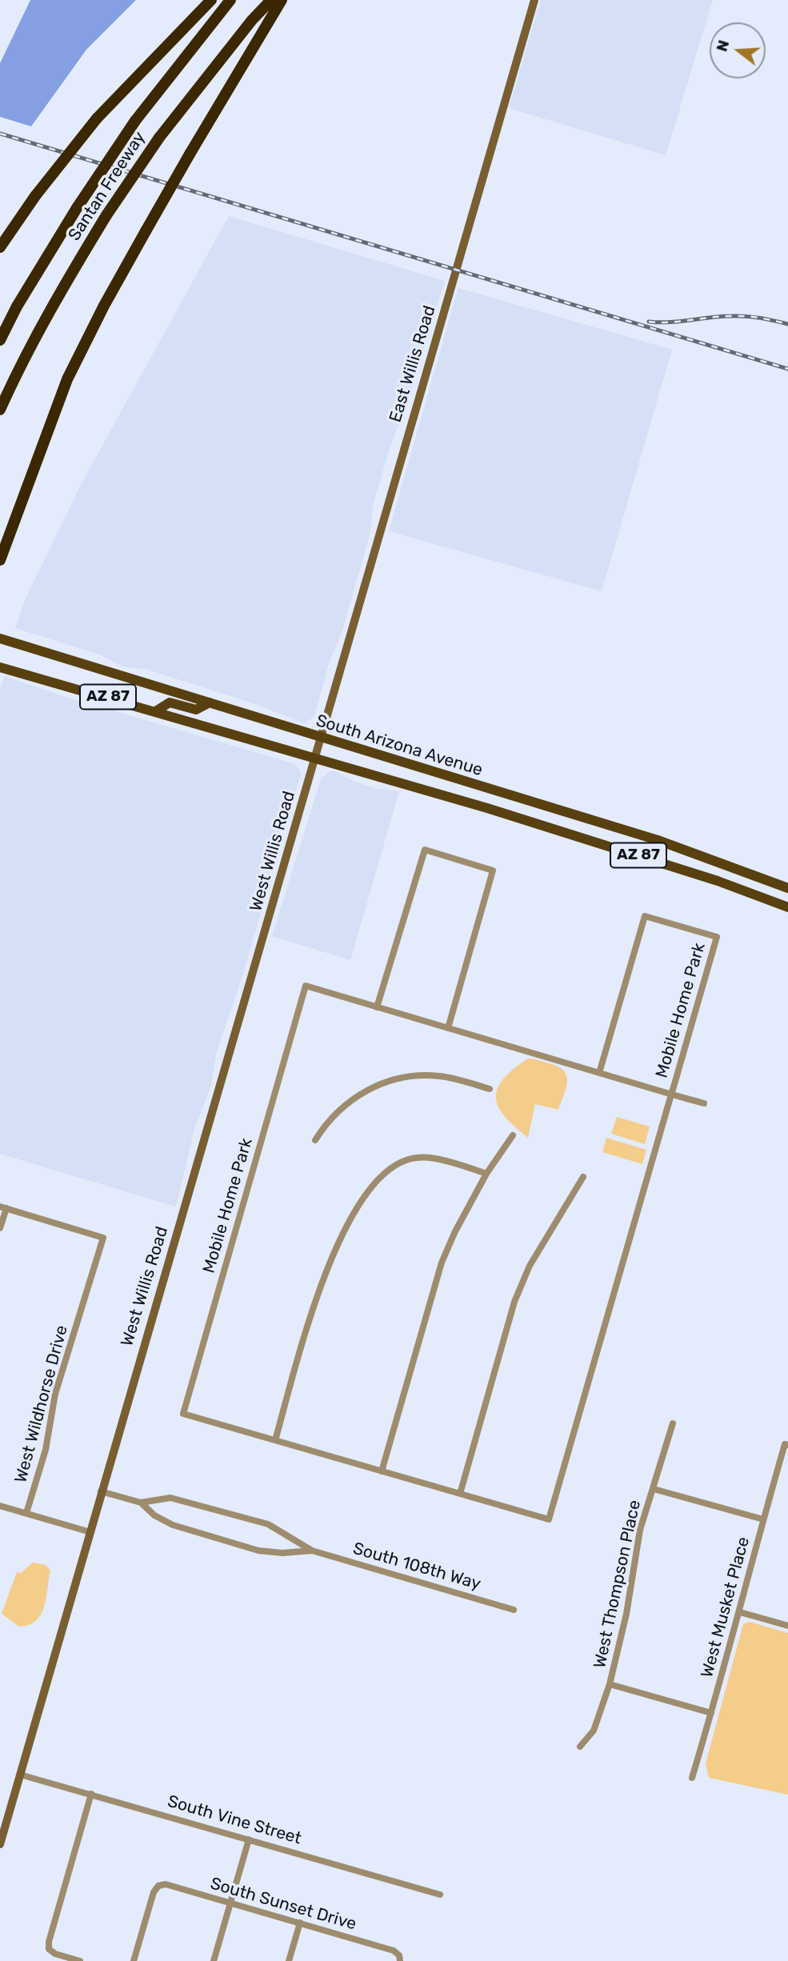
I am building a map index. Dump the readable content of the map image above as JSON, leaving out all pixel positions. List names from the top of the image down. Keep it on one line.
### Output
{"streets":{"highway":["Santan Freeway"],"main road":["AZ 87","South Arizona Avenue"],"street":["East Willis Road","West Willis Road","Mobile Home Park","West Wildhorse Drive","South 108th Way","West Thompson Place","West Musket Place","South Vine Street","South Sunset Drive"]},"crossings":[["East Willis Road","South Arizona Avenue"],["East Willis Road","West Willis Road"],["South Arizona Avenue","West Willis Road"],["West Willis Road","South 108th Way"],["West Willis Road","South Vine Street"]],"north":"left"}
